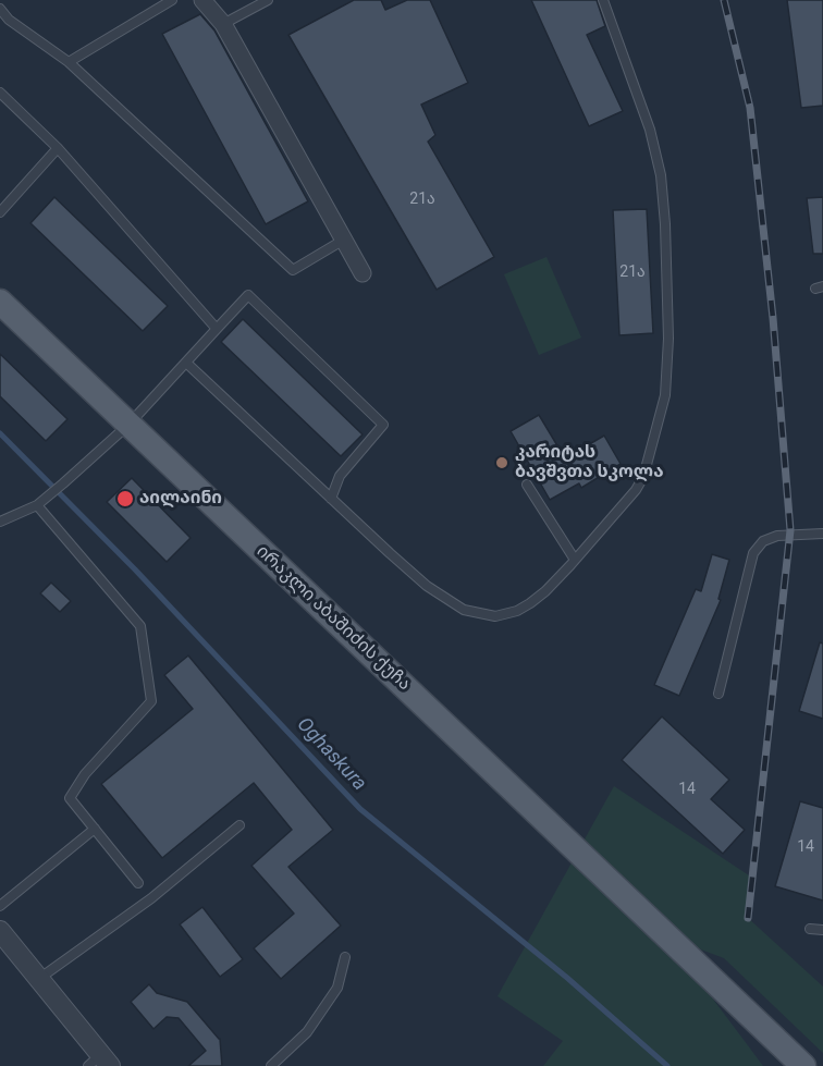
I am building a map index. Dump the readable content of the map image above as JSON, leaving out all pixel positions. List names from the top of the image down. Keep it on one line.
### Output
{"streets":{"main road":["ირაკლი აბაშიძის ქუჩა"]},"water":["Oghaskura"],"places":["კარიტას ბავშვთა სკოლა","აილაინი"],"house_numbers":["21ა","21ა","14","14"]}
